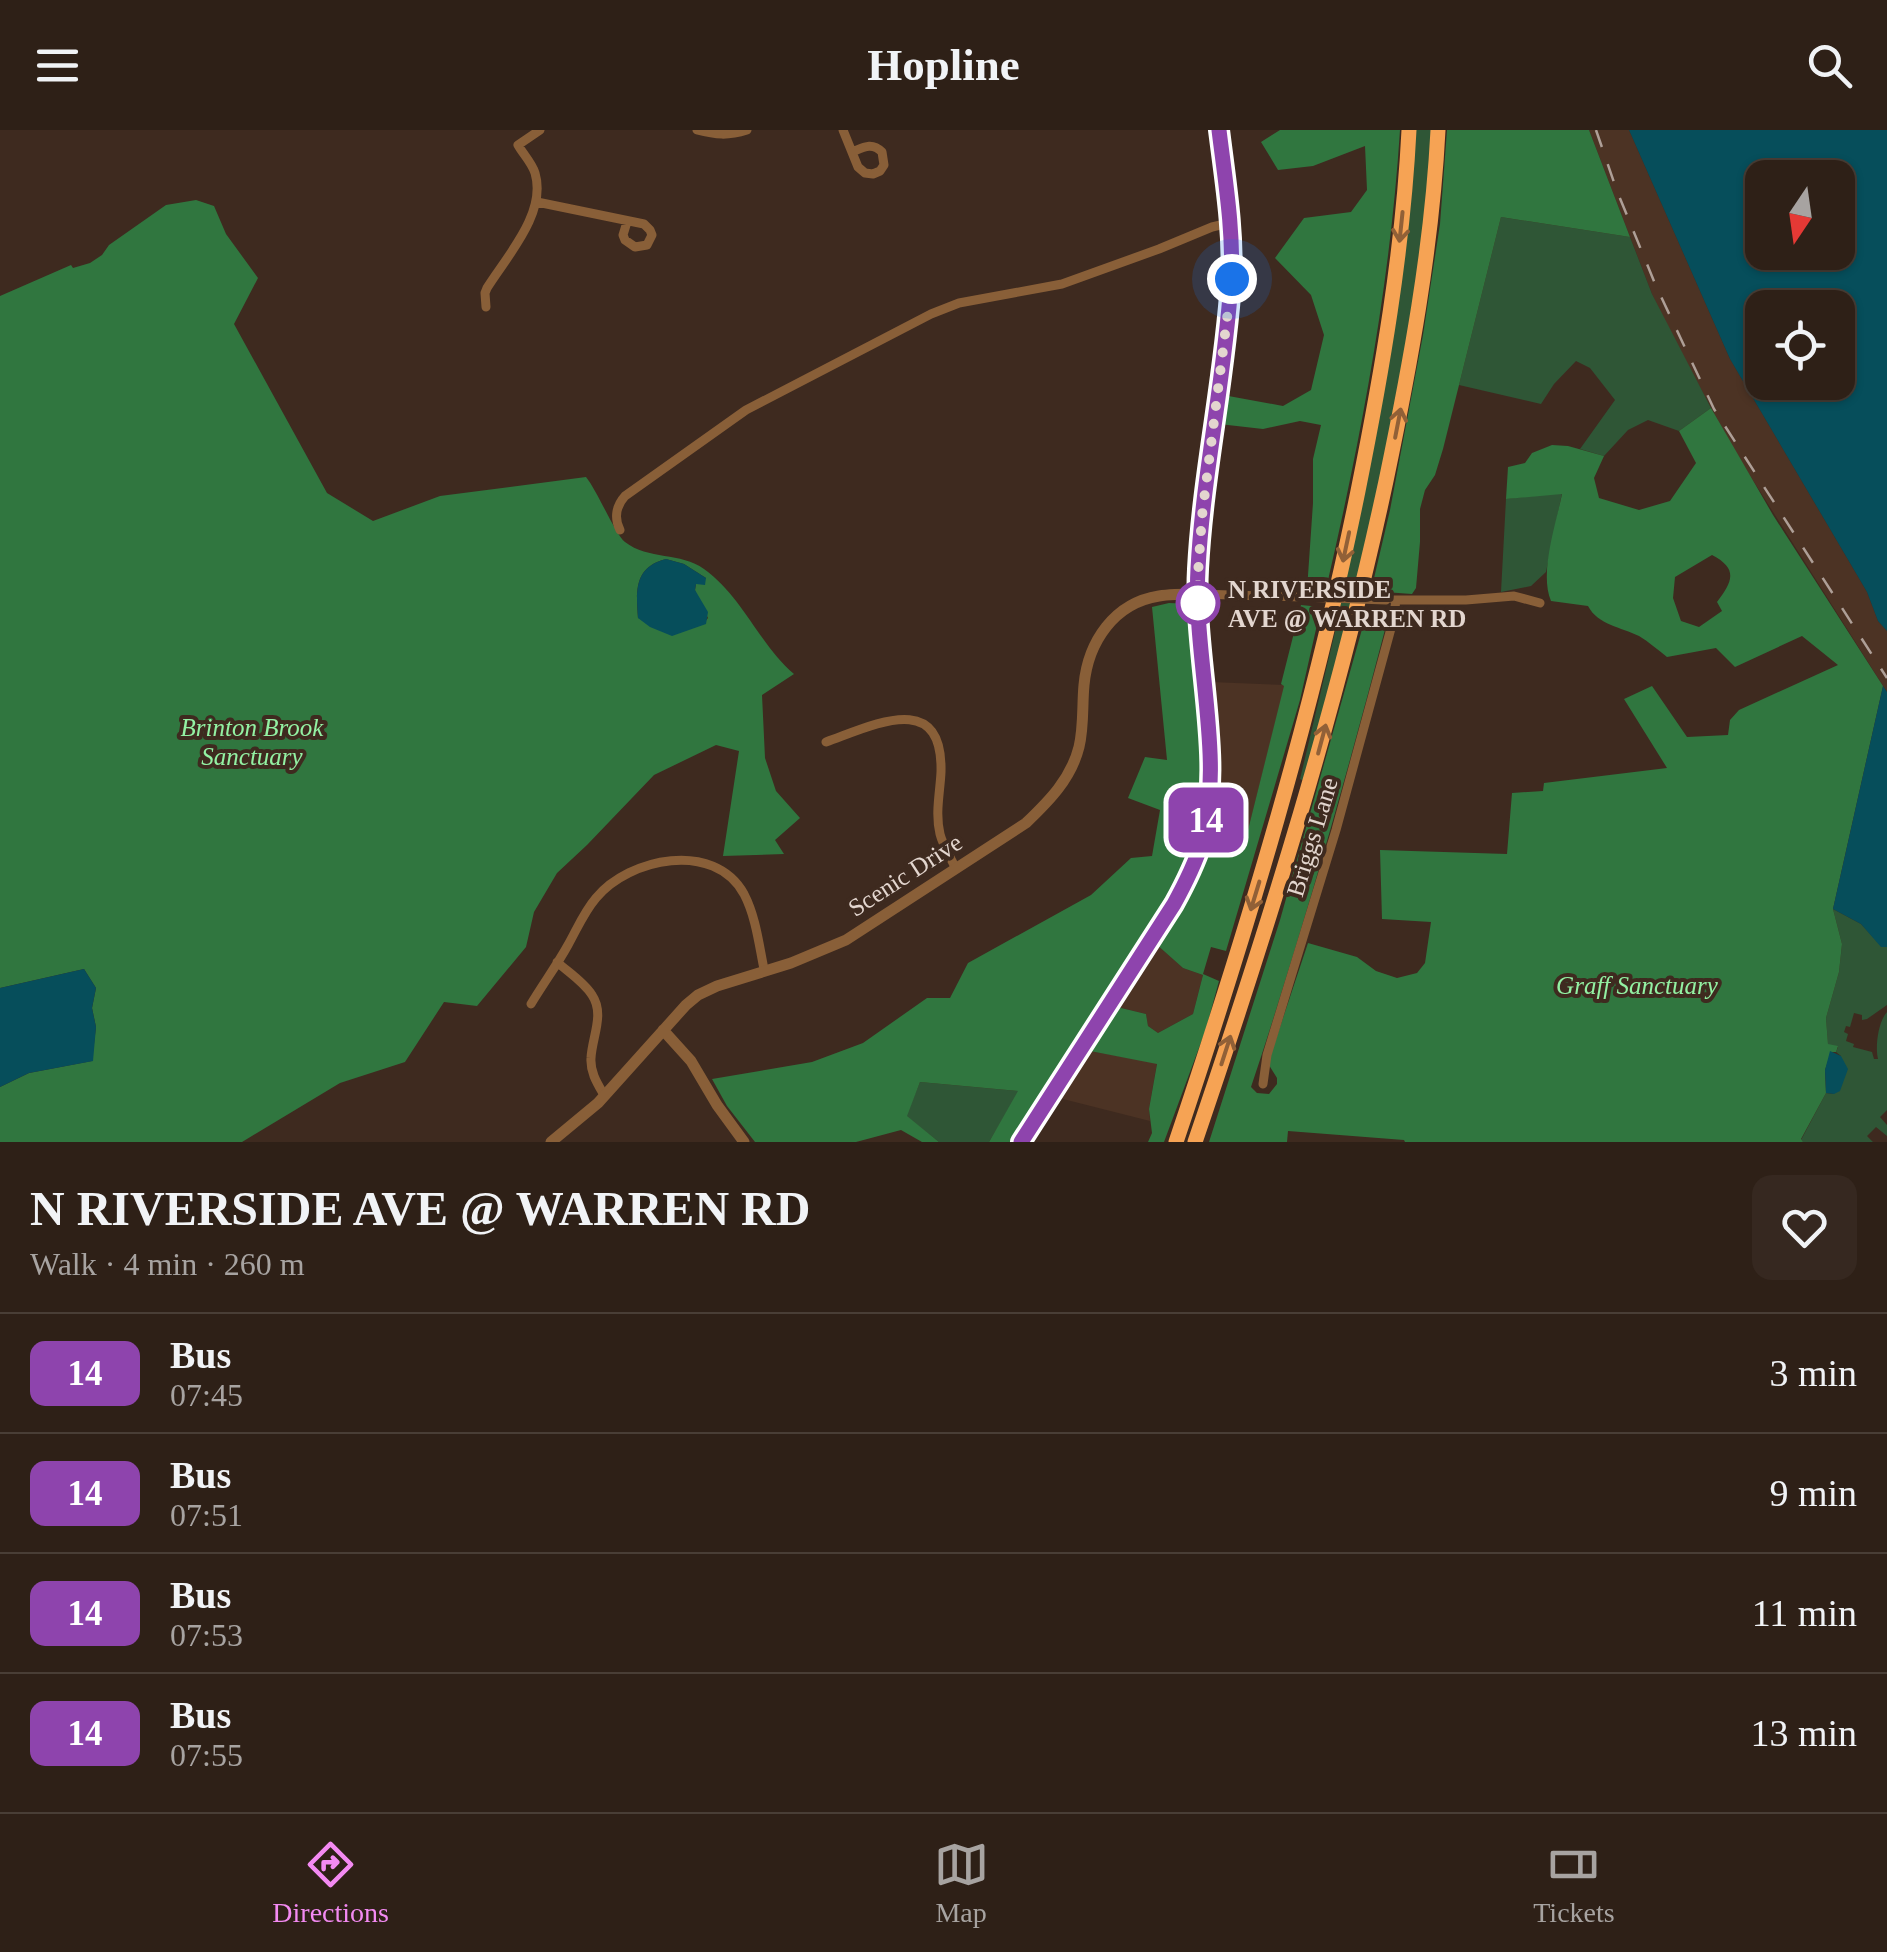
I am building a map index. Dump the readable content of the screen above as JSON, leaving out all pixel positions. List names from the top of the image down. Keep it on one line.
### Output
{"streets":{"street":["Briggs Lane","Scenic Drive"]},"parks":["Brinton Brook Sanctuary","Graff Sanctuary"],"places":["N RIVERSIDE AVE @ WARREN RD"],"lines":["bus line 14"],"north":"bottom","page":{"header":"Hopline","on_map":"14","heading":["N RIVERSIDE AVE @ WARREN RD","Walk · 4 min · 260 m"],"list":[{"mark":"14","name":"Bus","note":"07:45","value":"3 min"},{"mark":"14","name":"Bus","note":"07:51","value":"9 min"},{"mark":"14","name":"Bus","note":"07:53","value":"11 min"},{"mark":"14","name":"Bus","note":"07:55","value":"13 min"}],"tabs":["Directions","Map","Tickets"]}}
